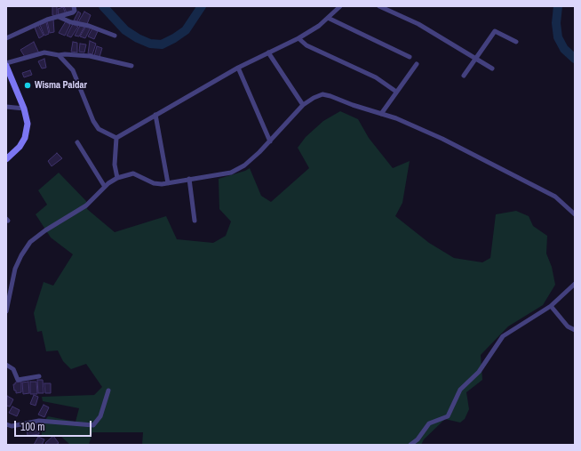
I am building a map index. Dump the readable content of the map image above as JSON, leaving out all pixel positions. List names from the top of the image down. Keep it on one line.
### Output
{"places":["Wisma Paldar"],"scale_bar":"100 m"}
